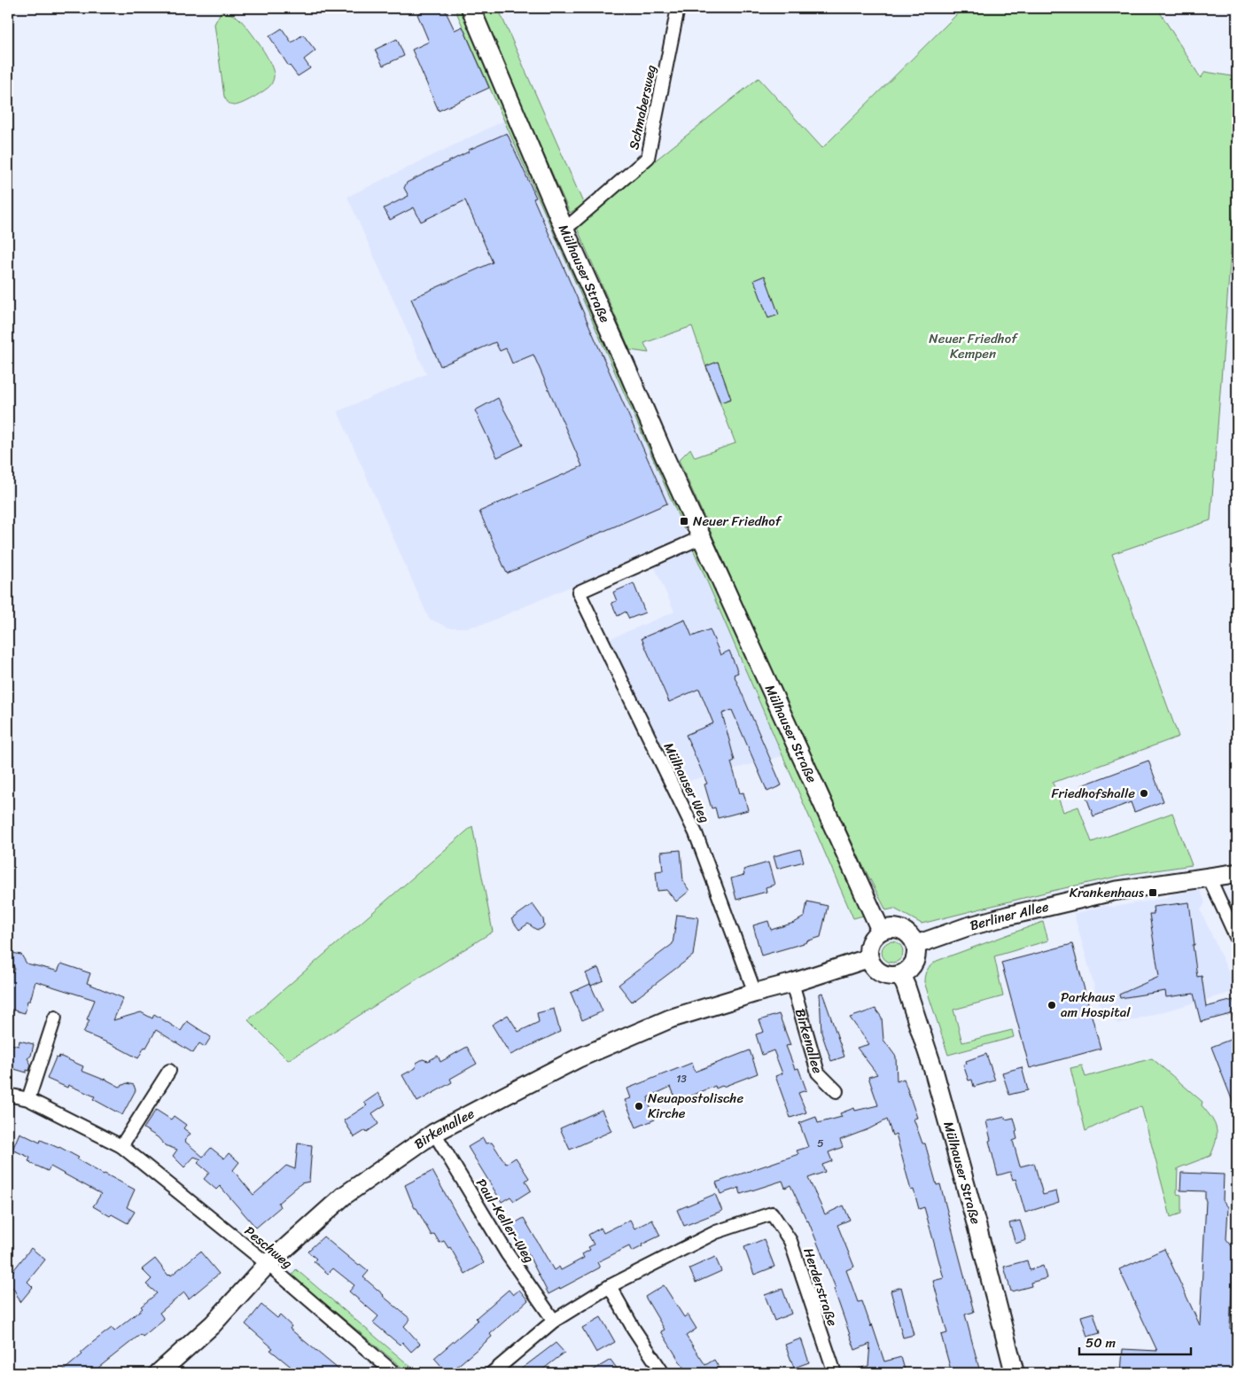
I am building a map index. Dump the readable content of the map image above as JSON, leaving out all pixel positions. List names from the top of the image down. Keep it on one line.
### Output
{"streets":{"street":["Schmabersweg","Mülhauser Straße","Mülhauser Weg","Berliner Allee","Birkenallee","Paul-Keller-Weg","Peschweg","Herderstraße"]},"crossings":[["Schmabersweg","Mülhauser Straße"],["Mülhauser Straße","Mülhauser Weg"],["Mülhauser Straße","Berliner Allee"],["Mülhauser Straße","Birkenallee"],["Mülhauser Weg","Birkenallee"],["Berliner Allee","Birkenallee"],["Birkenallee","Paul-Keller-Weg"],["Birkenallee","Peschweg"]],"parks":["Neuer Friedhof Kempen"],"places":{"transit":["Neuer Friedhof","Krankenhaus"],"other":["Friedhofshalle","Parkhaus am Hospital","Neuapostolische Kirche"]},"house_numbers":["13","5"],"scale_bar":"50 m"}
